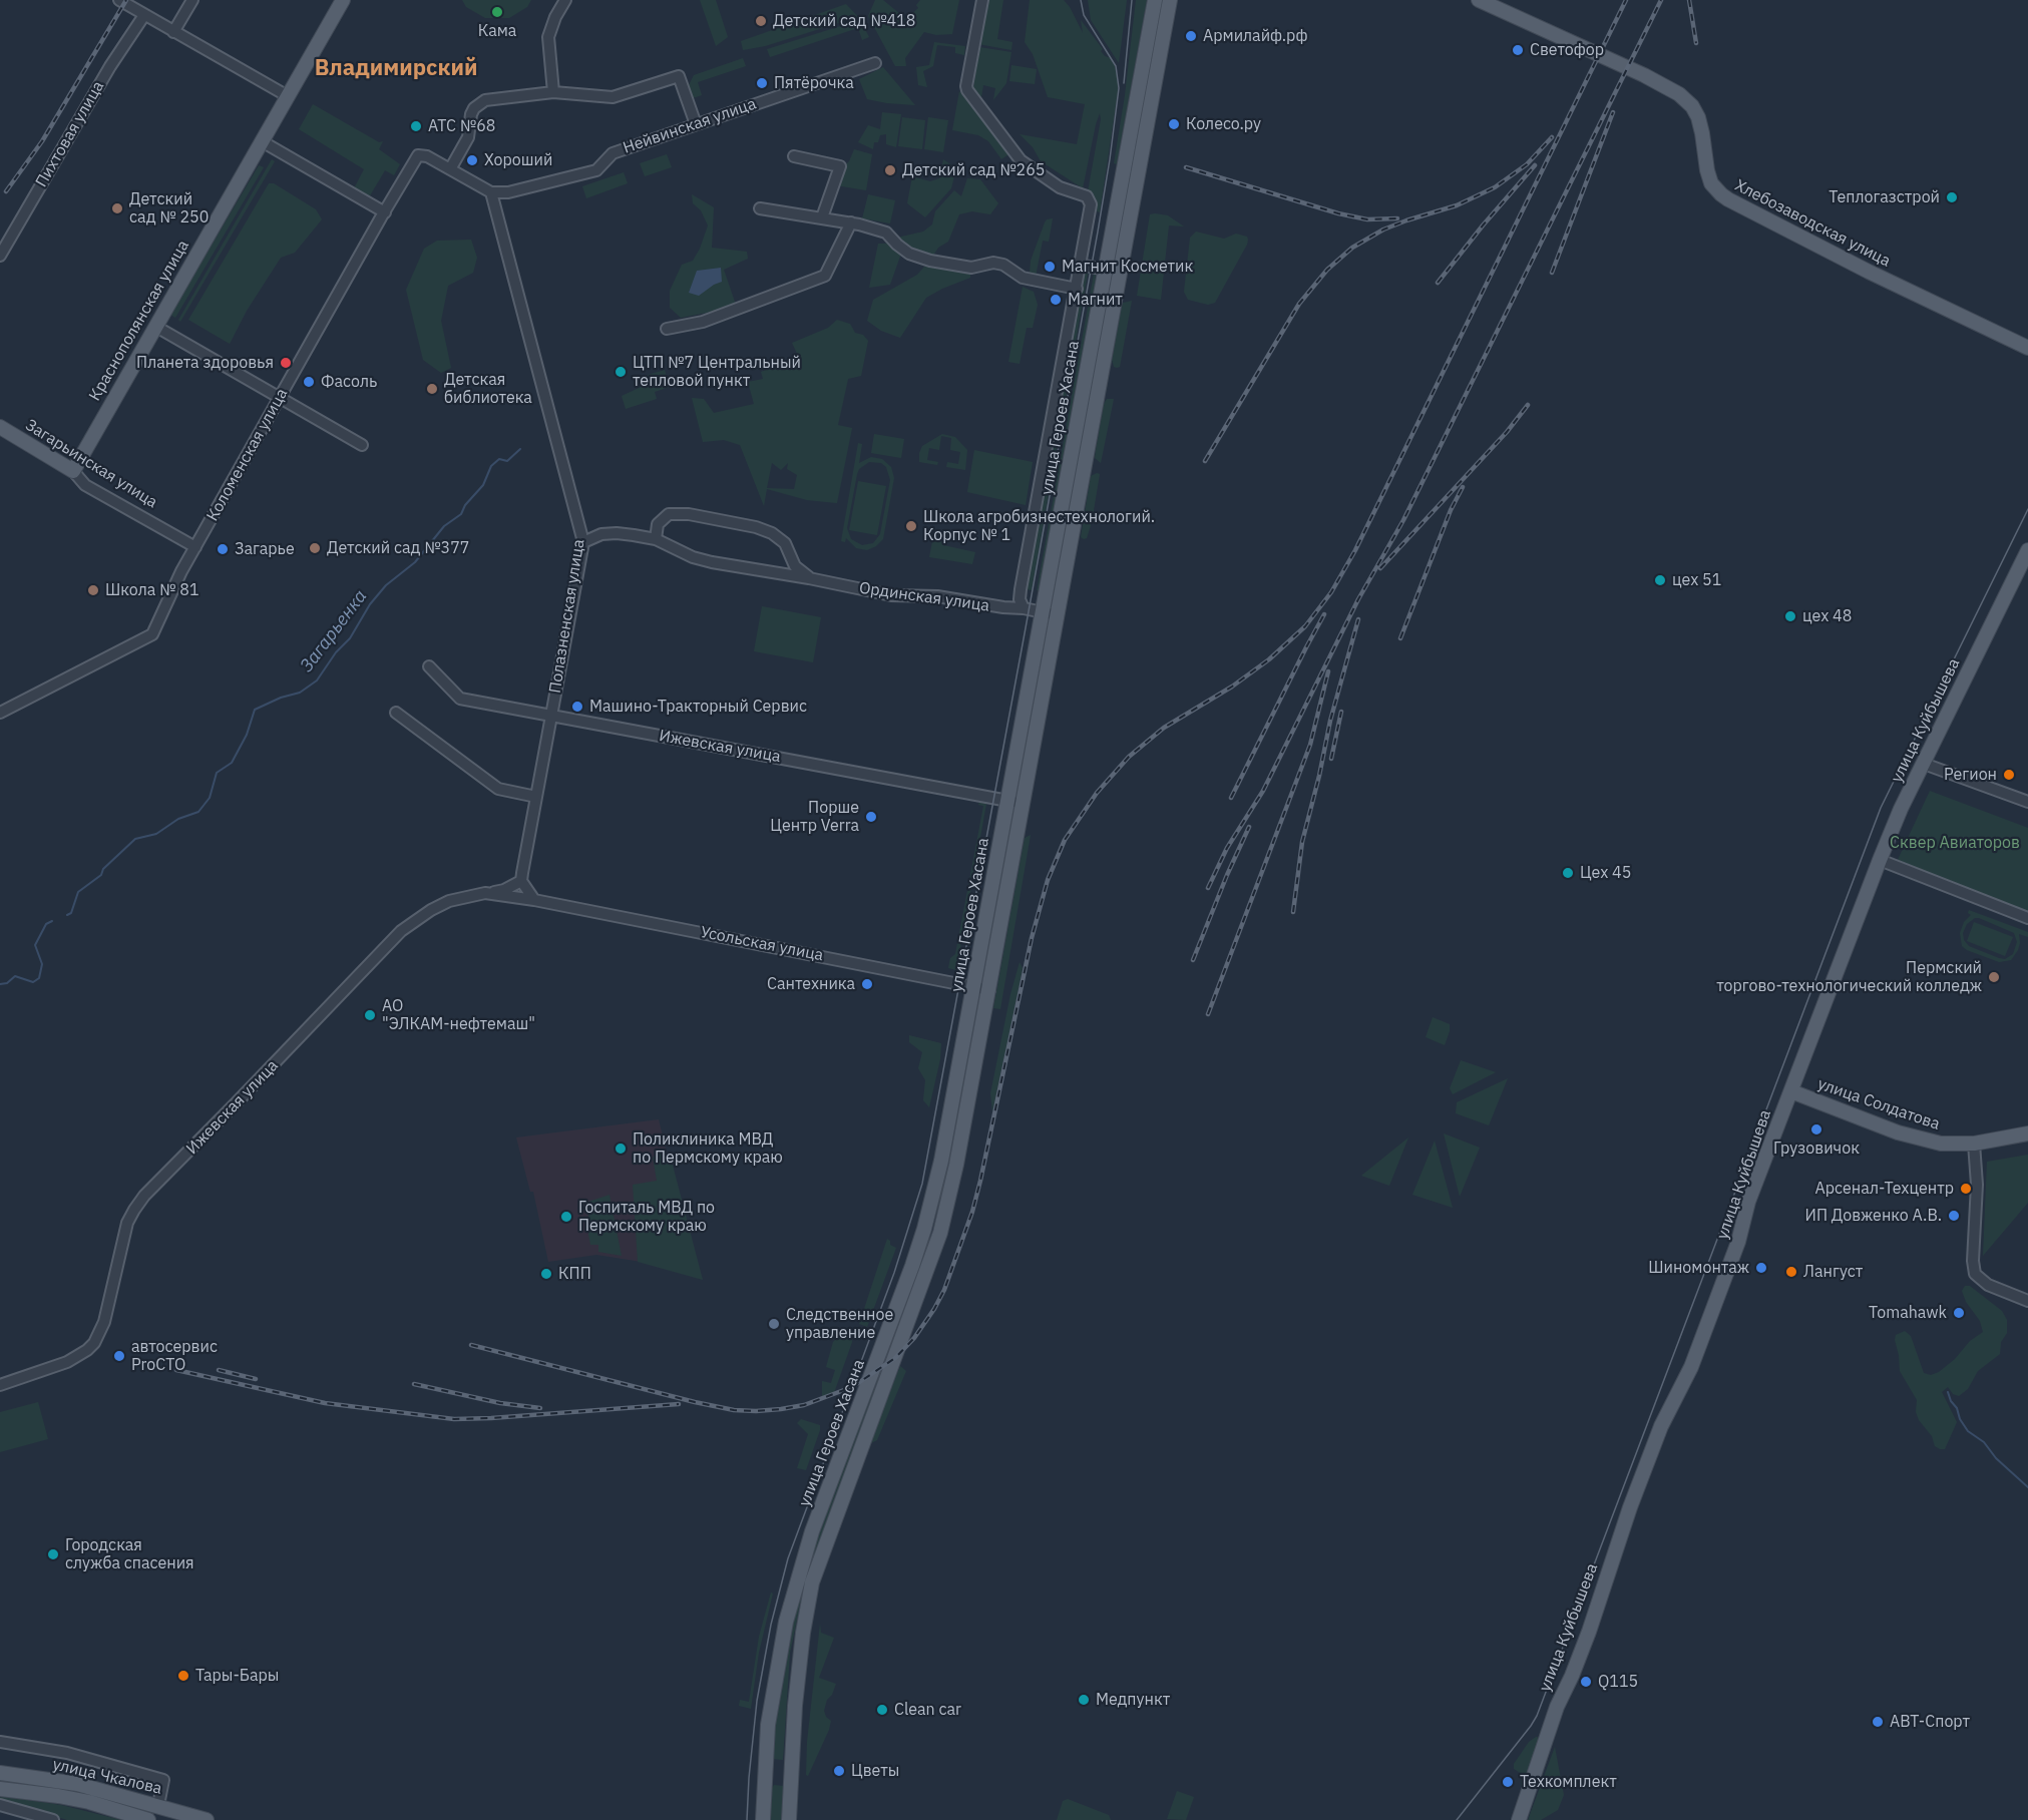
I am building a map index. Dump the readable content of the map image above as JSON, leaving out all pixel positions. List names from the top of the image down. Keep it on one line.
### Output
{"streets":{"main road":["Хлебозаводская улица","Краснополянская улица","улица Героев Хасана","Загарьинская улица","улица Куйбышева","улица Солдатова","улица Чкалова"],"street":["Нейвинская улица","Пихтовая улица","Коломенская улица","Ординская улица","Полазненская улица","Ижевская улица","Усольская улица"]},"crossings":[["Нейвинская улица","Полазненская улица"],["Краснополянская улица","Загарьинская улица"],["улица Героев Хасана","Ординская улица"],["улица Героев Хасана","Ижевская улица"],["улица Героев Хасана","Усольская улица"],["Коломенская улица","Загарьинская улица"],["Полазненская улица","Ижевская улица"],["улица Куйбышева","улица Солдатова"],["Ижевская улица","Усольская улица"]],"districts":["Владимирский"],"water":["Загарьенка"],"parks":["Сквер Авиаторов"],"places":["Кама","Детский сад №418","Армилайф.рф","Светофор","Пятёрочка","Колесо.ру","АТС №68","Хороший","Детский сад №265","Теплогазстрой","Детский сад № 250","Магнит Косметик","Магнит","Планета здоровья","ЦТП №7 Центральный тепловой пункт","Фасоль","Детская библиотека","Школа агробизнестехнологий. Корпус № 1","Детский сад №377","Загарье","цех 51","Школа № 81","цех 48","Машино-Тракторный Сервис","Регион","Порше Центр Verra","Цех 45","Пермский торгово-технологический колледж","Сантехника","АО \"ЭЛКАМ-нефтемаш\"","Грузовичок","Поликлиника МВД по Пермскому краю","Арсенал-Техцентр","ИП Довженко А.В.","Госпиталь МВД по Пермскому краю","Шиномонтаж","Лангуст","КПП","Tomahawk","Следственное управление","автосервис ProСТО","Городская служба спасения","Тары-Бары","Q115","Медпункт","Clean car","АВТ-Спорт","Цветы","Техкомплект"]}
